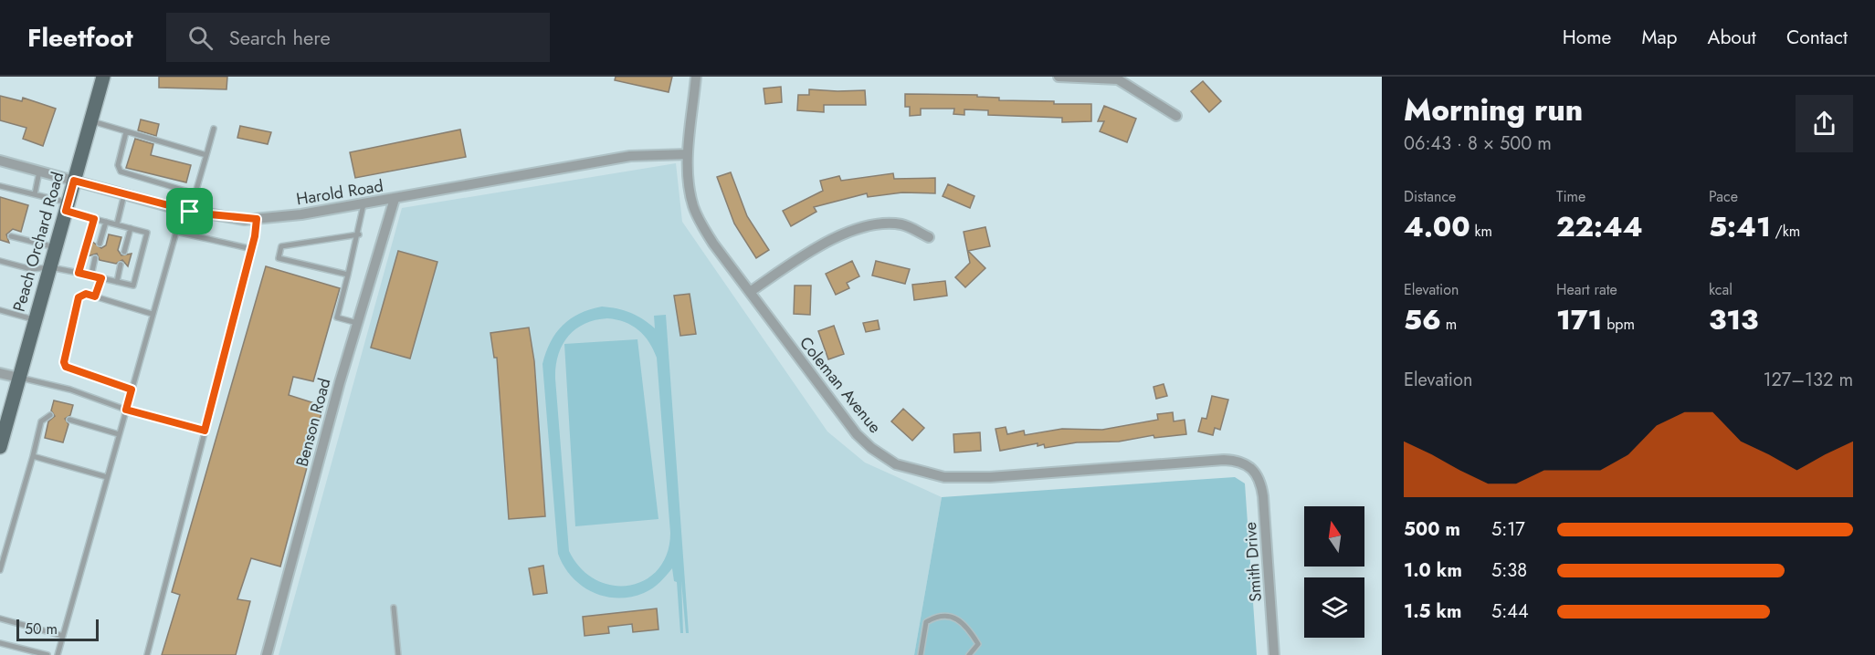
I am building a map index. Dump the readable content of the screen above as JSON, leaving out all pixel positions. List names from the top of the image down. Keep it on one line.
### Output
{"streets":{"main road":["Peach Orchard Road"],"street":["Harold Road","Coleman Avenue","Benson Road","Smith Drive"]},"crossings":[["Harold Road","Peach Orchard Road"],["Harold Road","Coleman Avenue"],["Harold Road","Benson Road"],["Coleman Avenue","Smith Drive"]],"scale_bar":"50 m","north":"top","page":{"header":"Fleetfoot","search":"Search here","nav":["Home","Map","About","Contact"],"heading":["Morning run","06:43 · 8 × 500 m"],"stats":[["Distance","4.00 km"],["Time","22:44"],["Pace","5:41 /km"],["Elevation","56 m"],["Heart rate","171 bpm"],["kcal","313"]],"chart":["Elevation","127–132 m"],"list":[{"name":"500 m","note":"5:17"},{"name":"1.0 km","note":"5:38"},{"name":"1.5 km","note":"5:44"}],"scale":"50 m"}}
